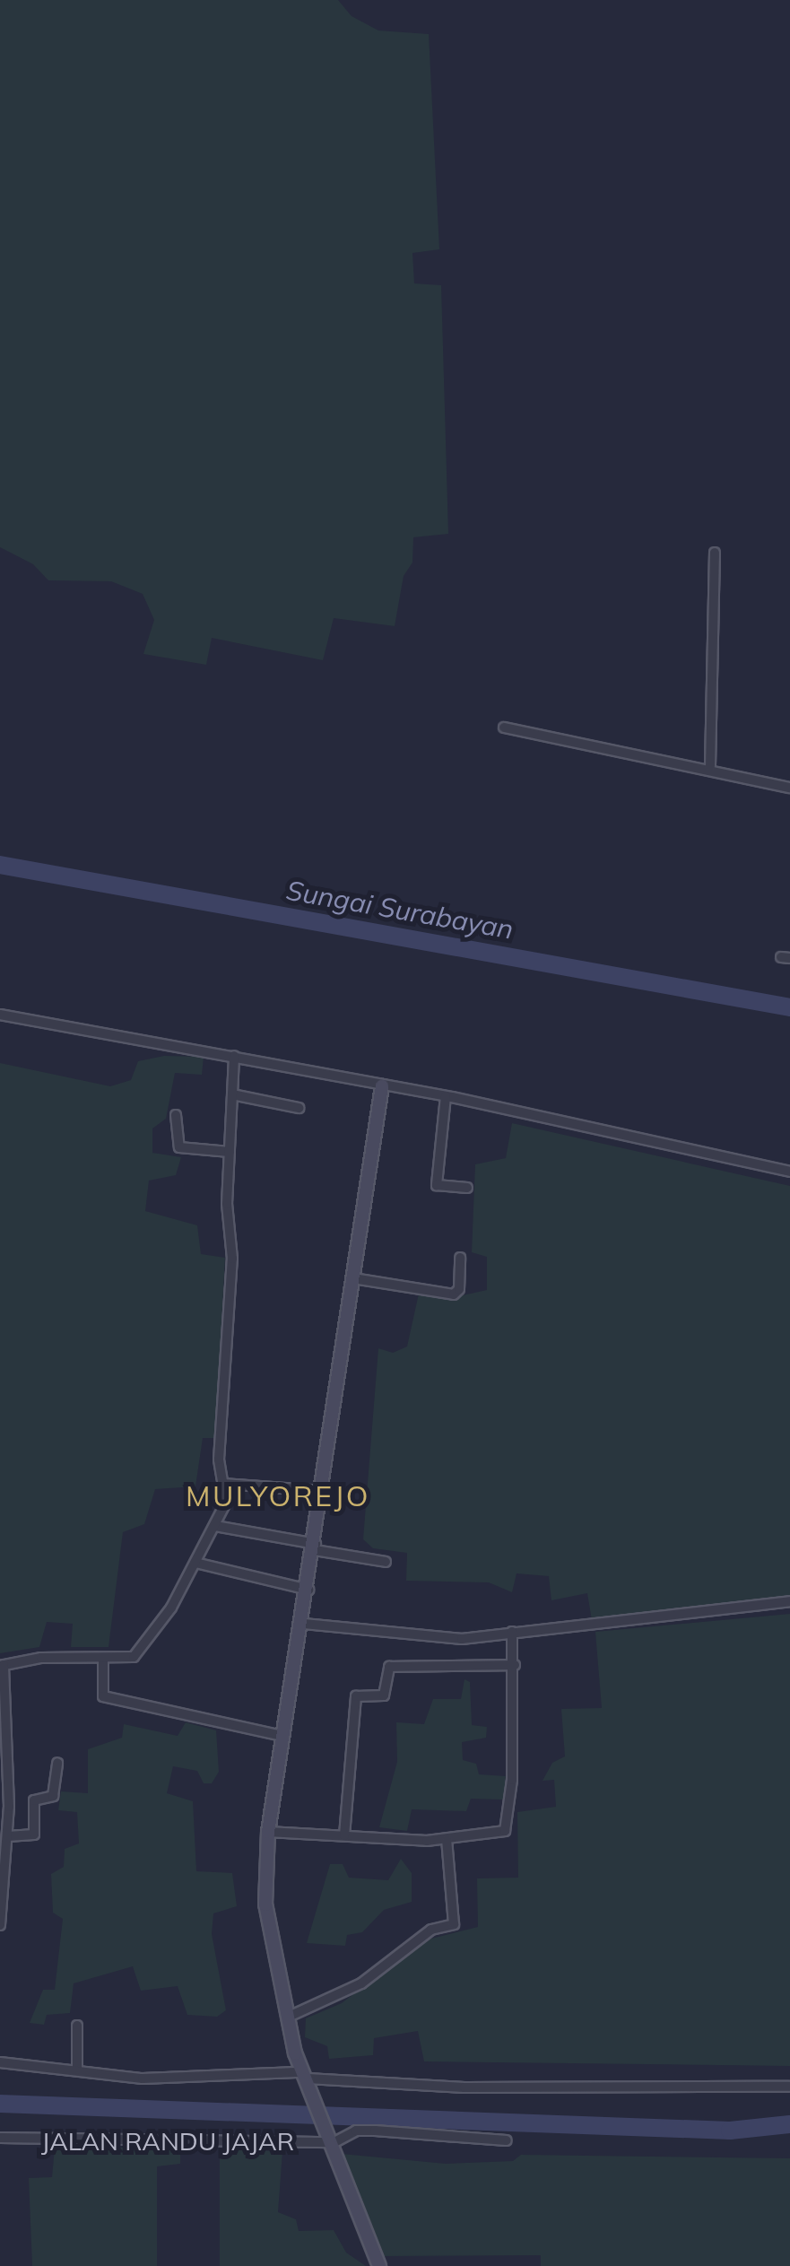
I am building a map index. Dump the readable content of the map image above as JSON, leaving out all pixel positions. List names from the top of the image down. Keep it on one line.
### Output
{"streets":{"street":["JALAN RANDU JAJAR"]},"districts":["MULYOREJO"],"water":["Sungai Surabayan"]}
